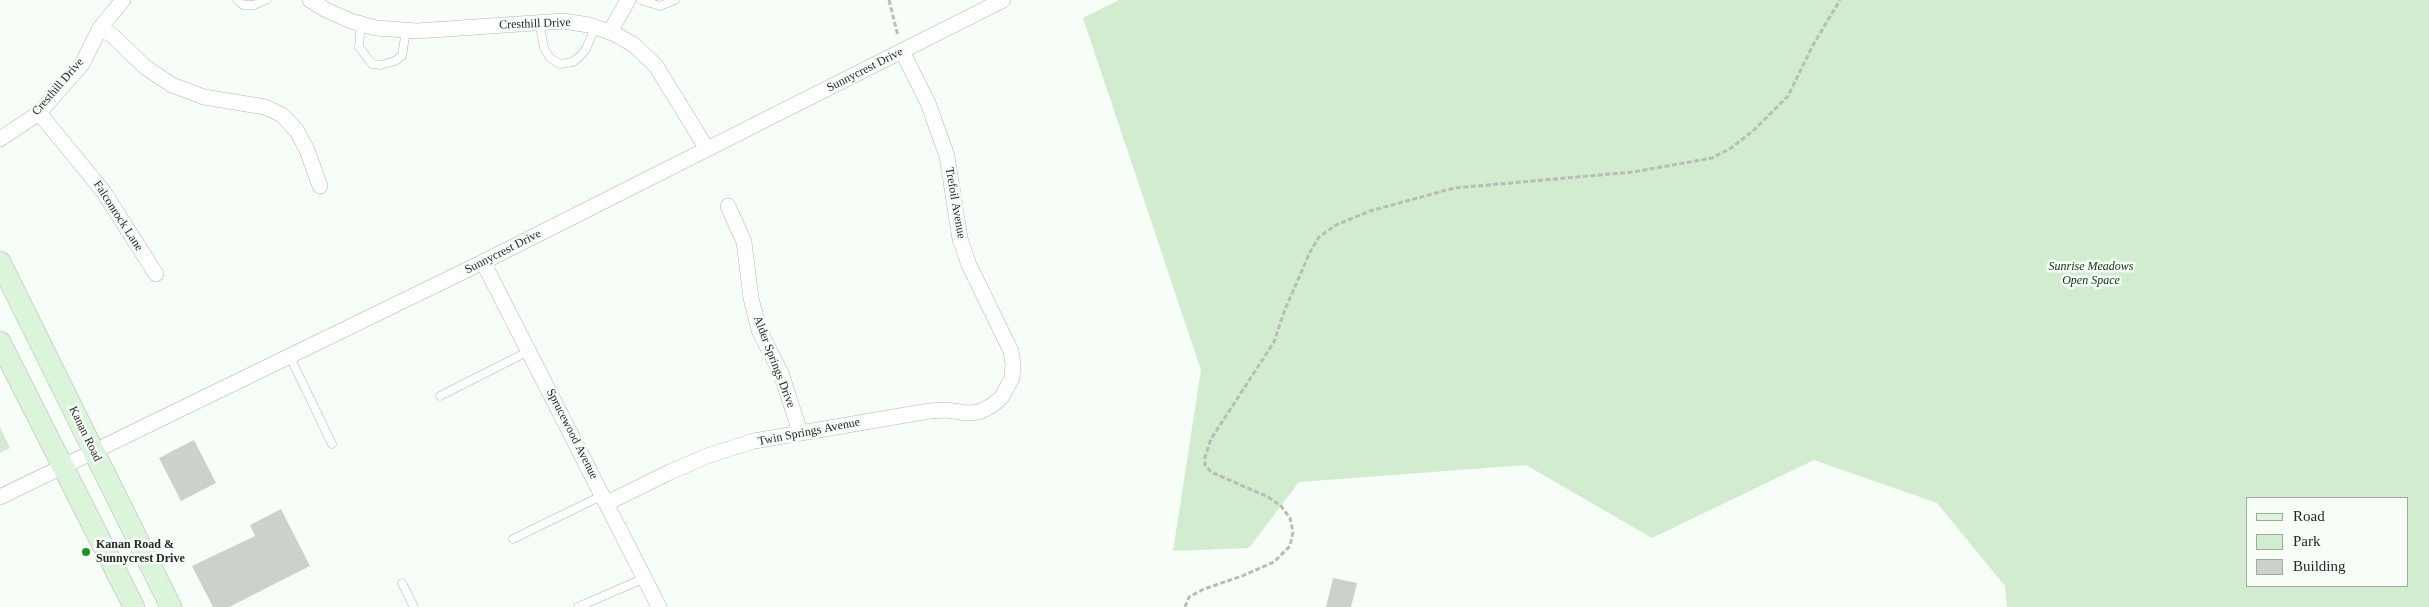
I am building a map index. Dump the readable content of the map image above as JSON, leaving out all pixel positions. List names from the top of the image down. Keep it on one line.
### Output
{"streets":{"main road":["Kanan Road"],"street":["Cresthill Drive","Sunnycrest Drive","Trefoil Avenue","Falconrock Lane","Alder Springs Drive","Twin Springs Avenue","Sprucewood Avenue"]},"crossings":[["Cresthill Drive","Sunnycrest Drive"],["Cresthill Drive","Falconrock Lane"],["Sunnycrest Drive","Trefoil Avenue"],["Sunnycrest Drive","Kanan Road"],["Sunnycrest Drive","Sprucewood Avenue"],["Trefoil Avenue","Twin Springs Avenue"],["Alder Springs Drive","Twin Springs Avenue"],["Twin Springs Avenue","Sprucewood Avenue"]],"parks":["Sunrise Meadows Open Space"],"places":["Kanan Road & Sunnycrest Drive"],"legend":["Road","Park","Building"]}
